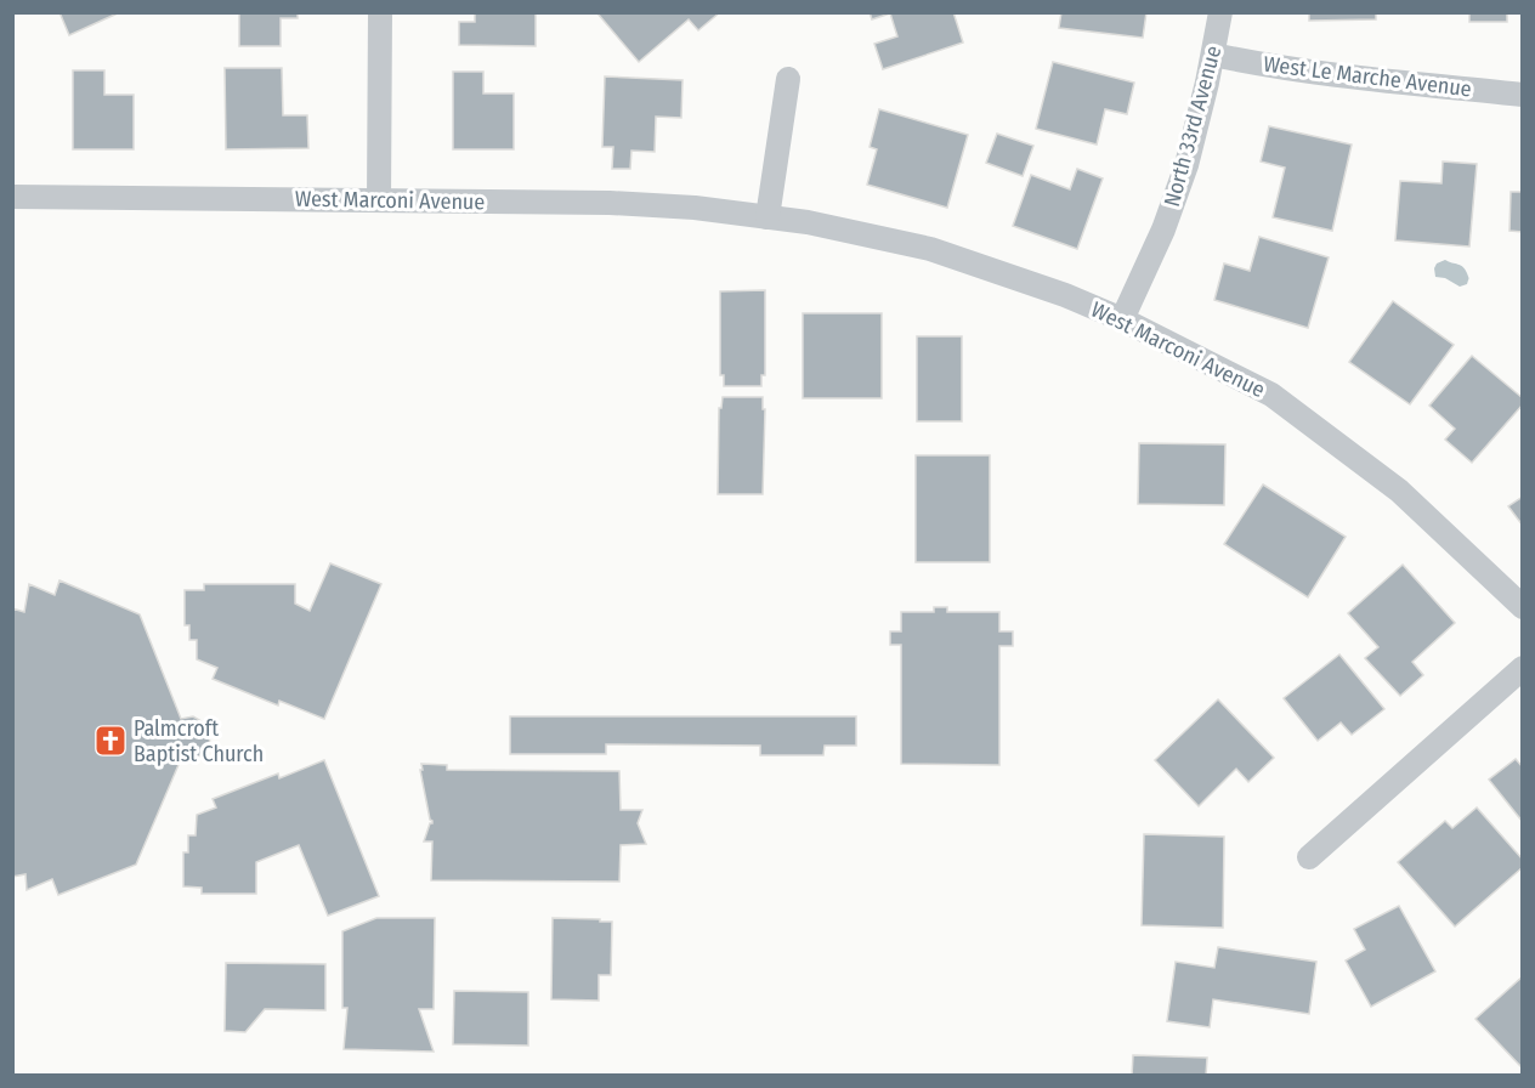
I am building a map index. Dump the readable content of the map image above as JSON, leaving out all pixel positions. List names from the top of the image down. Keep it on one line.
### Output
{"streets":{"street":["West Le Marche Avenue","North 33rd Avenue","West Marconi Avenue"]},"crossings":[["West Le Marche Avenue","North 33rd Avenue"],["North 33rd Avenue","West Marconi Avenue"]],"places":{"church":["Palmcroft Baptist Church"]}}
